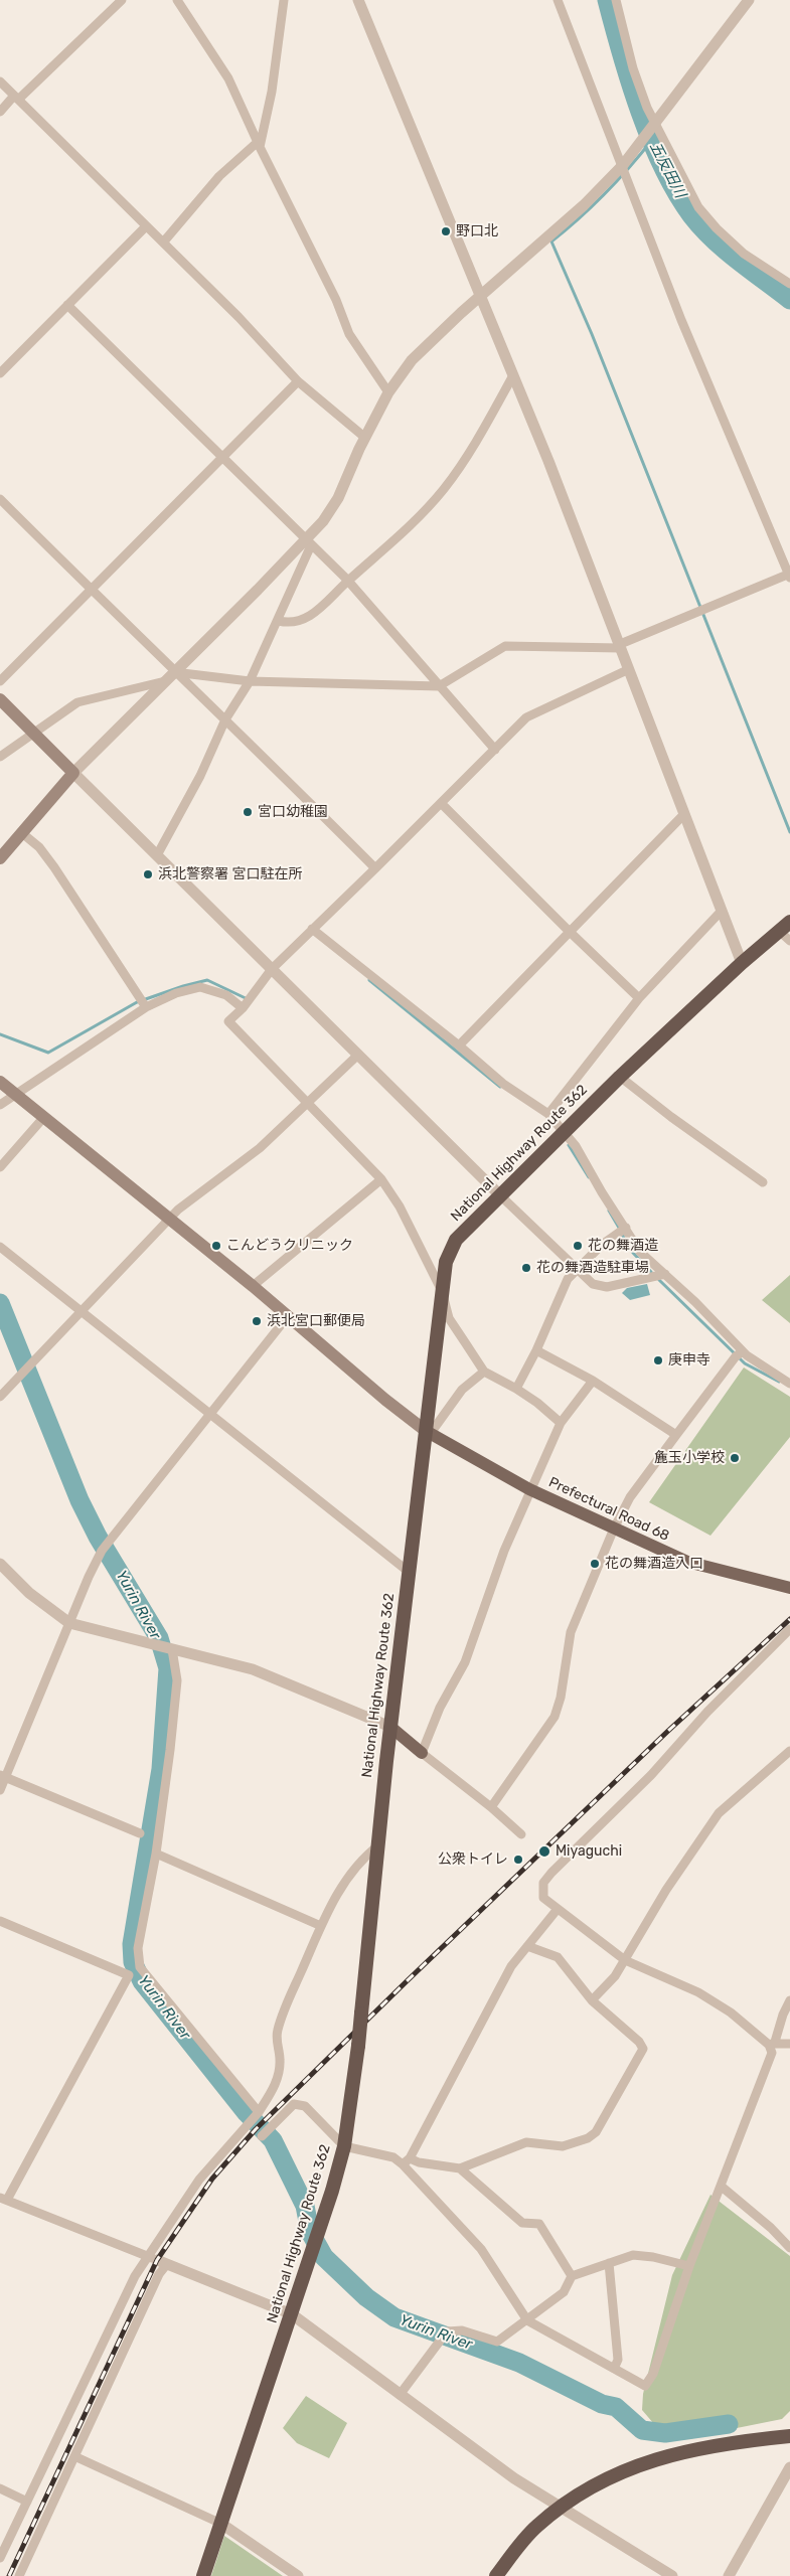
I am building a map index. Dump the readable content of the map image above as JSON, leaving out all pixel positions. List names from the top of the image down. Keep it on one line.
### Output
{"streets":{"highway":["National Highway Route 362"],"main road":["Prefectural Road 68"]},"crossings":[["National Highway Route 362","Prefectural Road 68"]],"water":["五反田川","Yurin River"],"places":["野口北","宮口幼稚園","浜北警察署 宮口駐在所","こんどうクリニック","花の舞酒造","花の舞酒造駐車場","浜北宮口郵便局","庚申寺","麁玉小学校","花の舞酒造入口","Miyaguchi","公衆トイレ"]}
